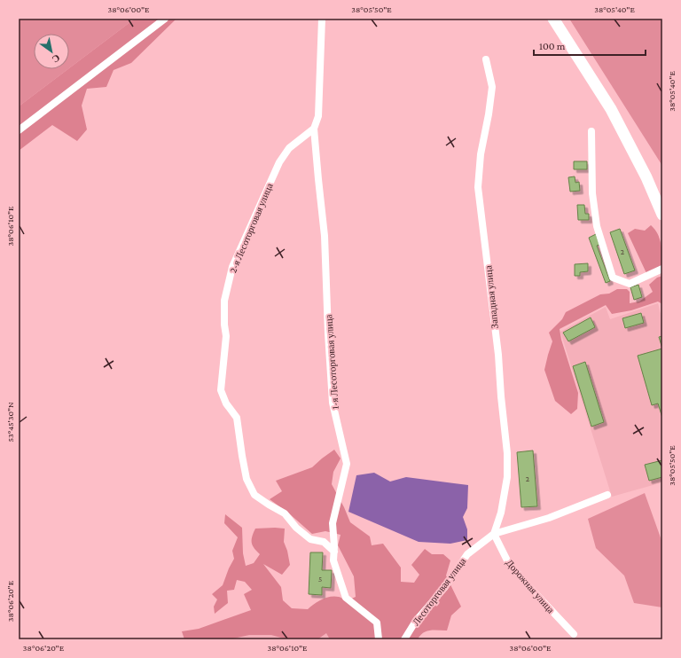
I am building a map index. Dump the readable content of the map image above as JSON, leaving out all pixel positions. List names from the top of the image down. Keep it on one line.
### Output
{"streets":{"street":["2-я Лесоторговая улица","Западная улица","1-я Лесоторговая улица","Дорожная улица","Лесоторговая улица"]},"crossings":[["2-я Лесоторговая улица","1-я Лесоторговая улица"],["Западная улица","Дорожная улица"],["Западная улица","Лесоторговая улица"],["Дорожная улица","Лесоторговая улица"]],"house_numbers":["2","2","5"],"scale_bar":"100 m","north":"bottom right","coordinates":["38°06'00\"E","38°05'50\"E","38°05'40\"E","38°06'10\"E","53°45'30\"N","38°06'20\"E"]}
